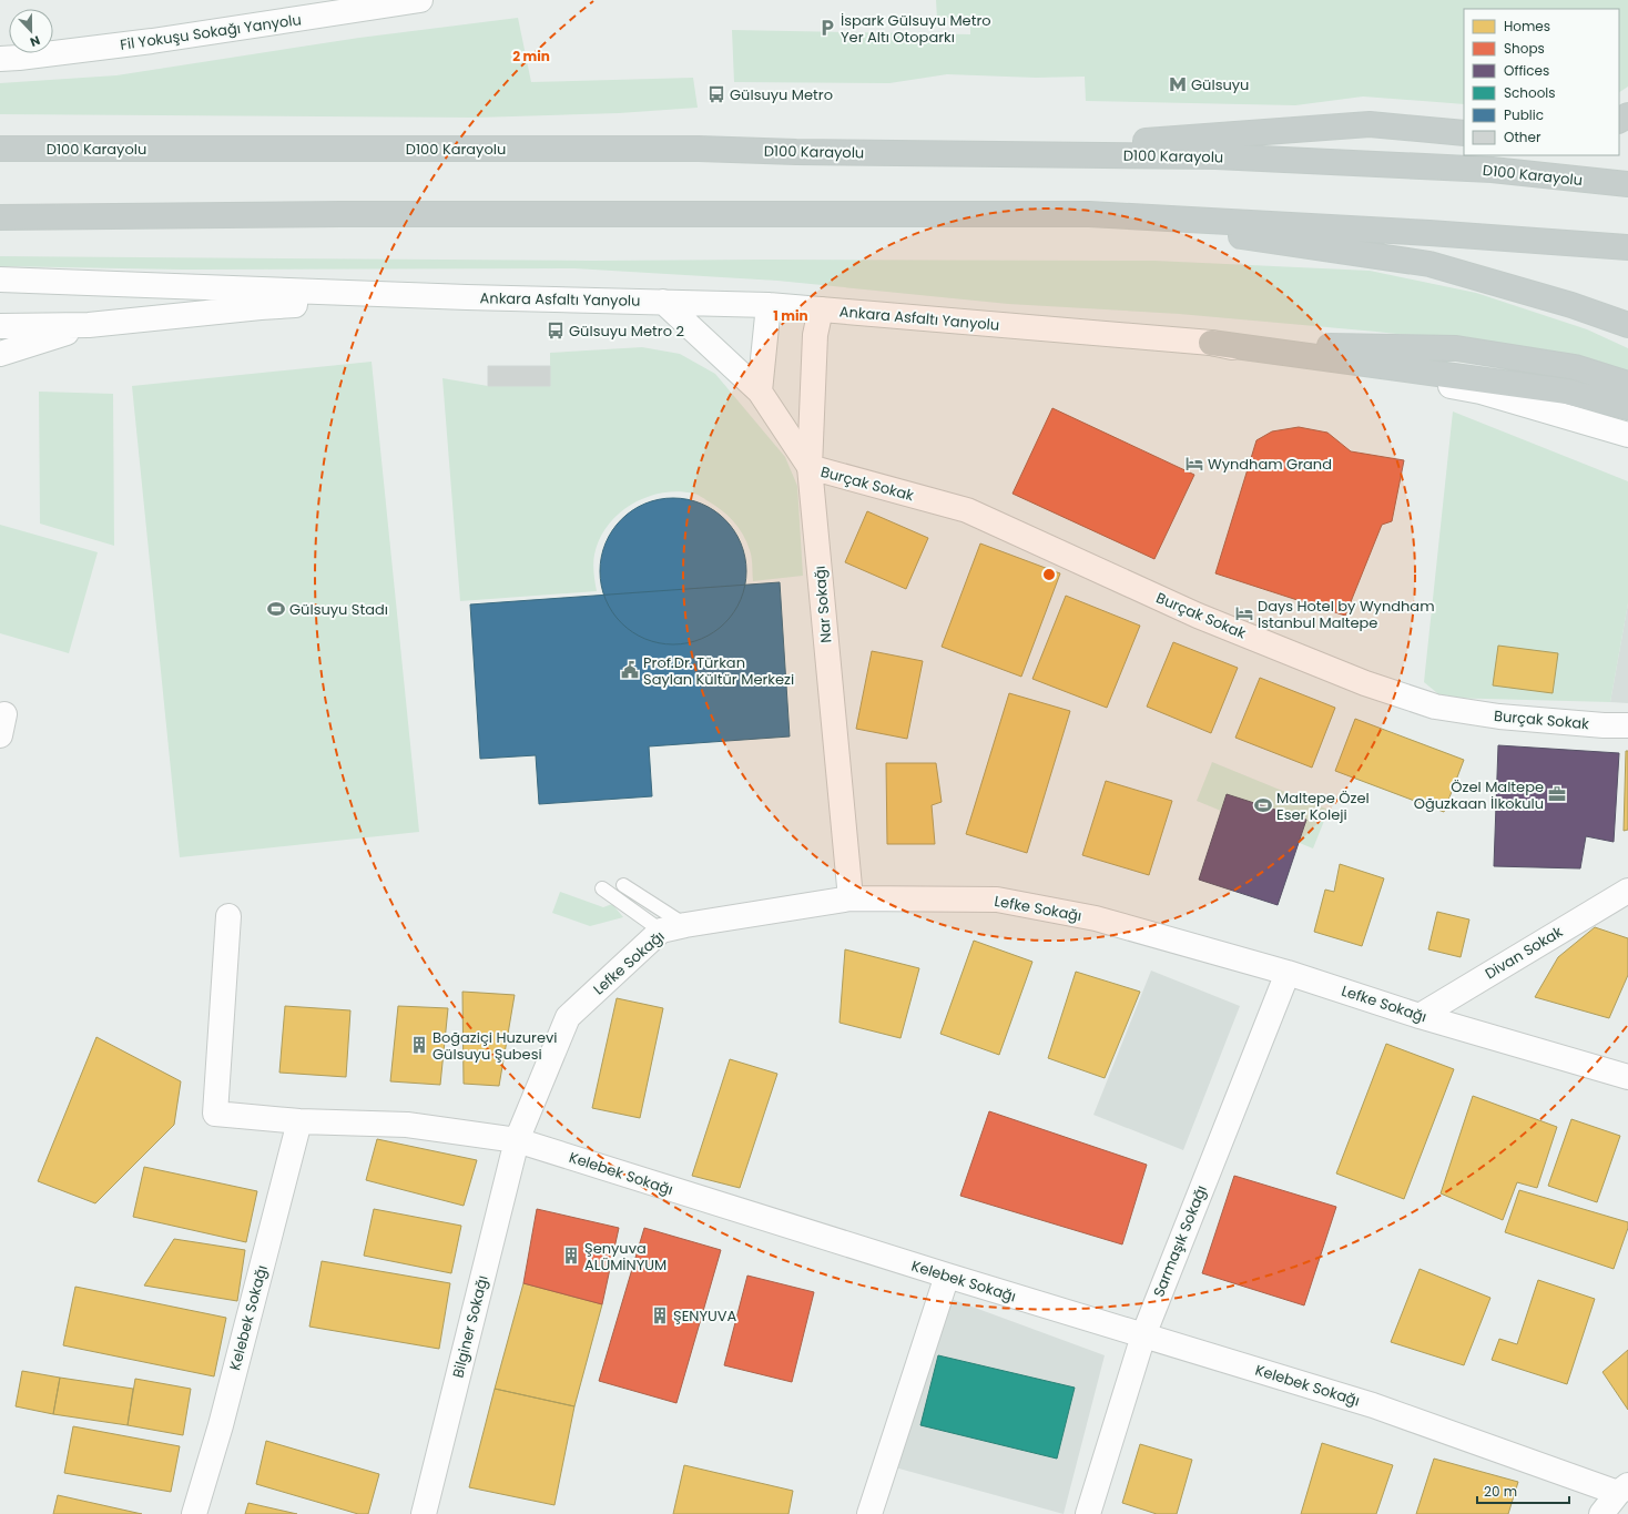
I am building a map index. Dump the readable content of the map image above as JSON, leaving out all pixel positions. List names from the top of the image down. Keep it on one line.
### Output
{"streets":{"highway":["D100 Karayolu"],"street":["Fil Yokuşu Sokağı Yanyolu","Ankara Asfaltı Yanyolu","Burçak Sokak","Nar Sokağı","Lefke Sokağı","Divan Sokak","Kelebek Sokağı","Sarmaşık Sokağı","Bilginer Sokağı"]},"crossings":[["Ankara Asfaltı Yanyolu","Nar Sokağı"],["Burçak Sokak","Nar Sokağı"],["Nar Sokağı","Lefke Sokağı"],["Lefke Sokağı","Divan Sokak"],["Lefke Sokağı","Kelebek Sokağı"],["Lefke Sokağı","Sarmaşık Sokağı"],["Lefke Sokağı","Bilginer Sokağı"],["Kelebek Sokağı","Sarmaşık Sokağı"],["Kelebek Sokağı","Bilginer Sokağı"]],"places":{"parking":["İspark Gülsuyu Metro Yer Altı Otoparkı"],"metro station":["Gülsuyu"],"bus stop":["Gülsuyu Metro","Gülsuyu Metro 2"],"hotel":["Wyndham Grand","Days Hotel by Wyndham Istanbul Maltepe"],"sports":["Gülsuyu Stadı","Maltepe Özel Eser Koleji"],"public building":["Prof.Dr. Türkan Saylan Kültür Merkezi"],"office":["Özel Maltepe Oğuzkaan İlkokulu"],"building":["Boğaziçi Huzurevi Gülsuyu Şubesi","Şenyuva ALÜMİNYUM","ŞENYUVA"]},"legend":["Homes","Shops","Offices","Schools","Public","Other"],"scale_bar":"20 m","north":"bottom","rings":["2 min","1 min"]}
